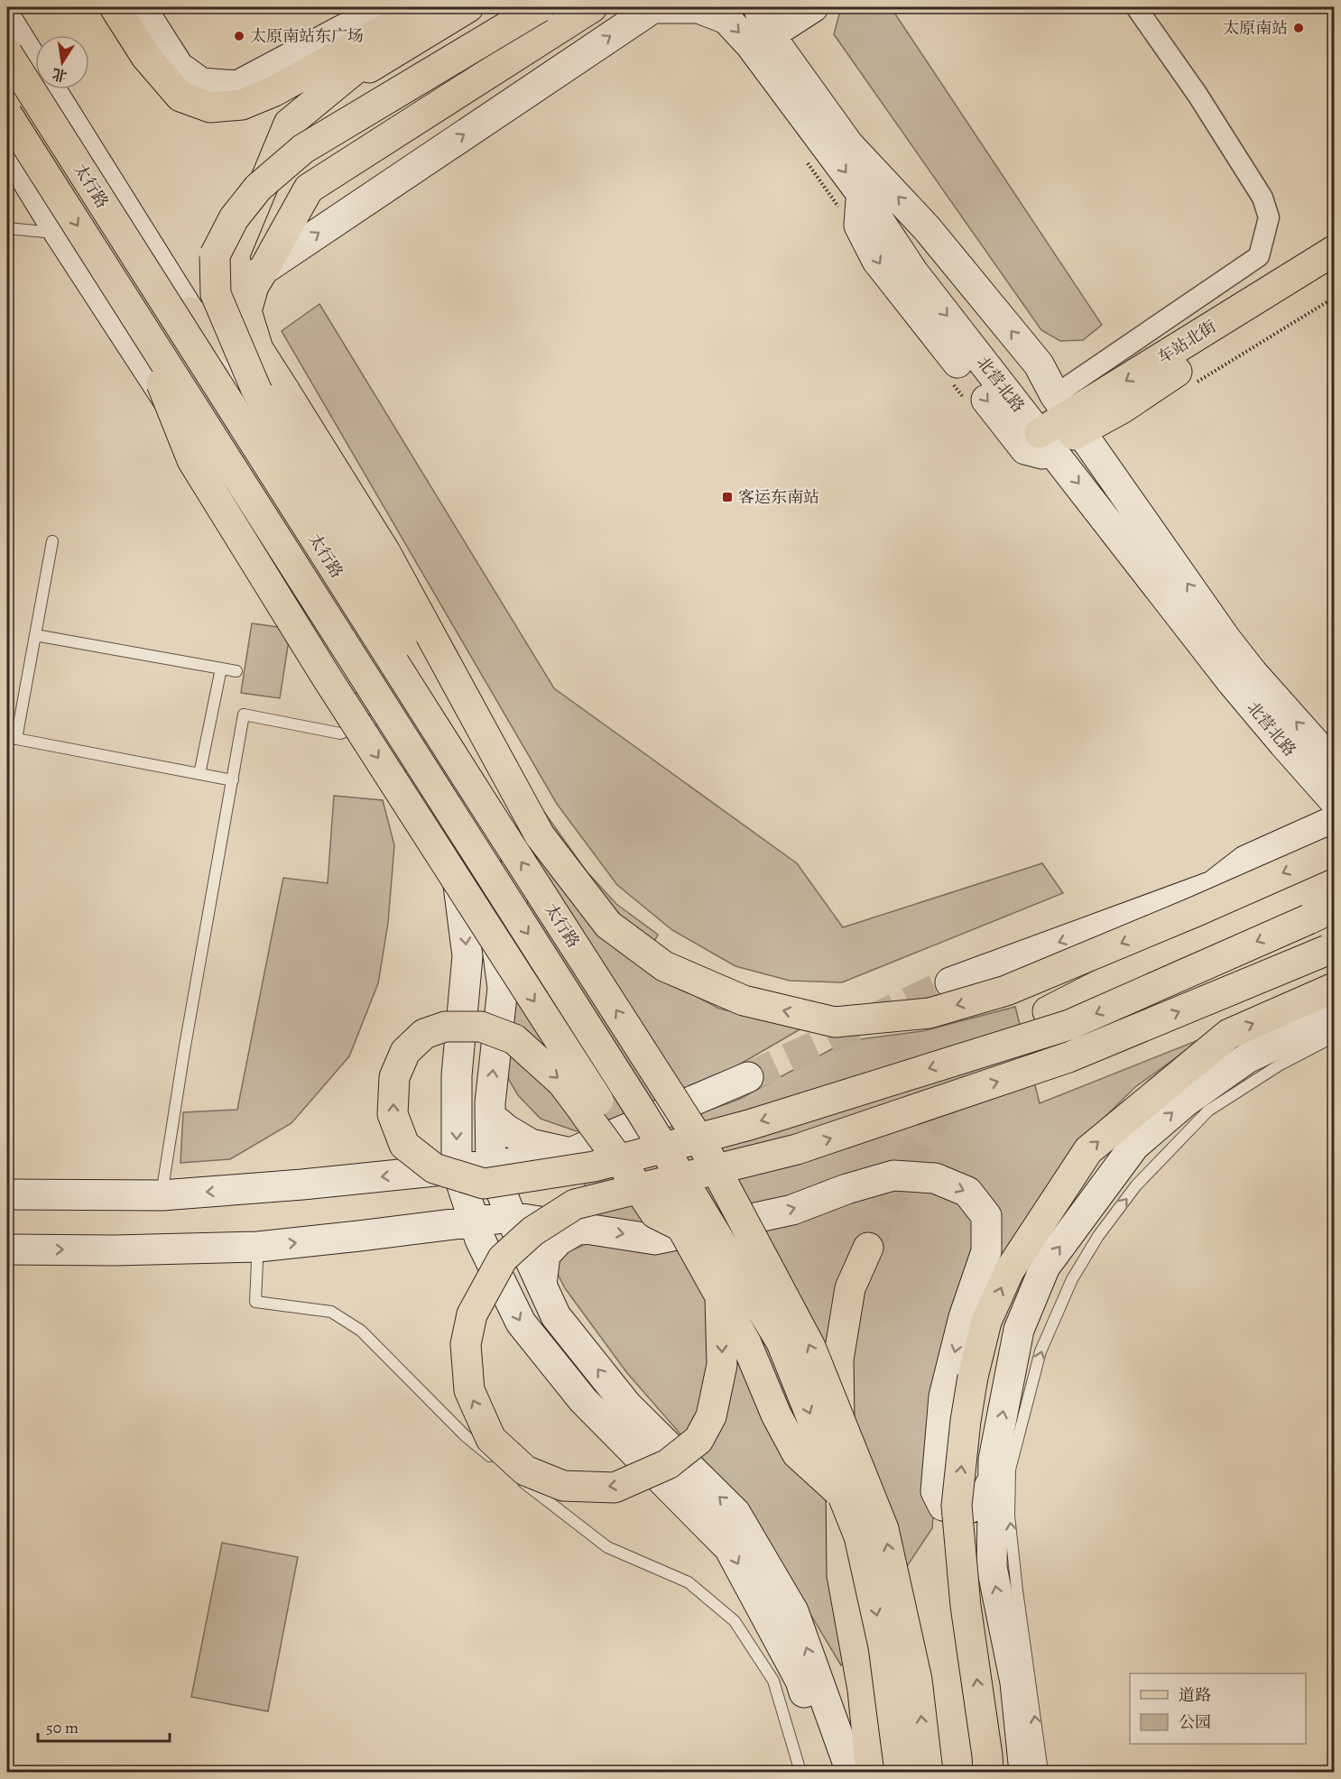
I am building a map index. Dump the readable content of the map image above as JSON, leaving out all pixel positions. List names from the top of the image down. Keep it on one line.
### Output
{"streets":{"main road":["太行路","车站北街","北营北路"]},"crossings":[["车站北街","北营北路"]],"places":{"other":["太原南站","太原南站东广场"],"transit":["客运东南站"]},"legend":["道路","公园"],"scale_bar":"50 m","north":"bottom"}
